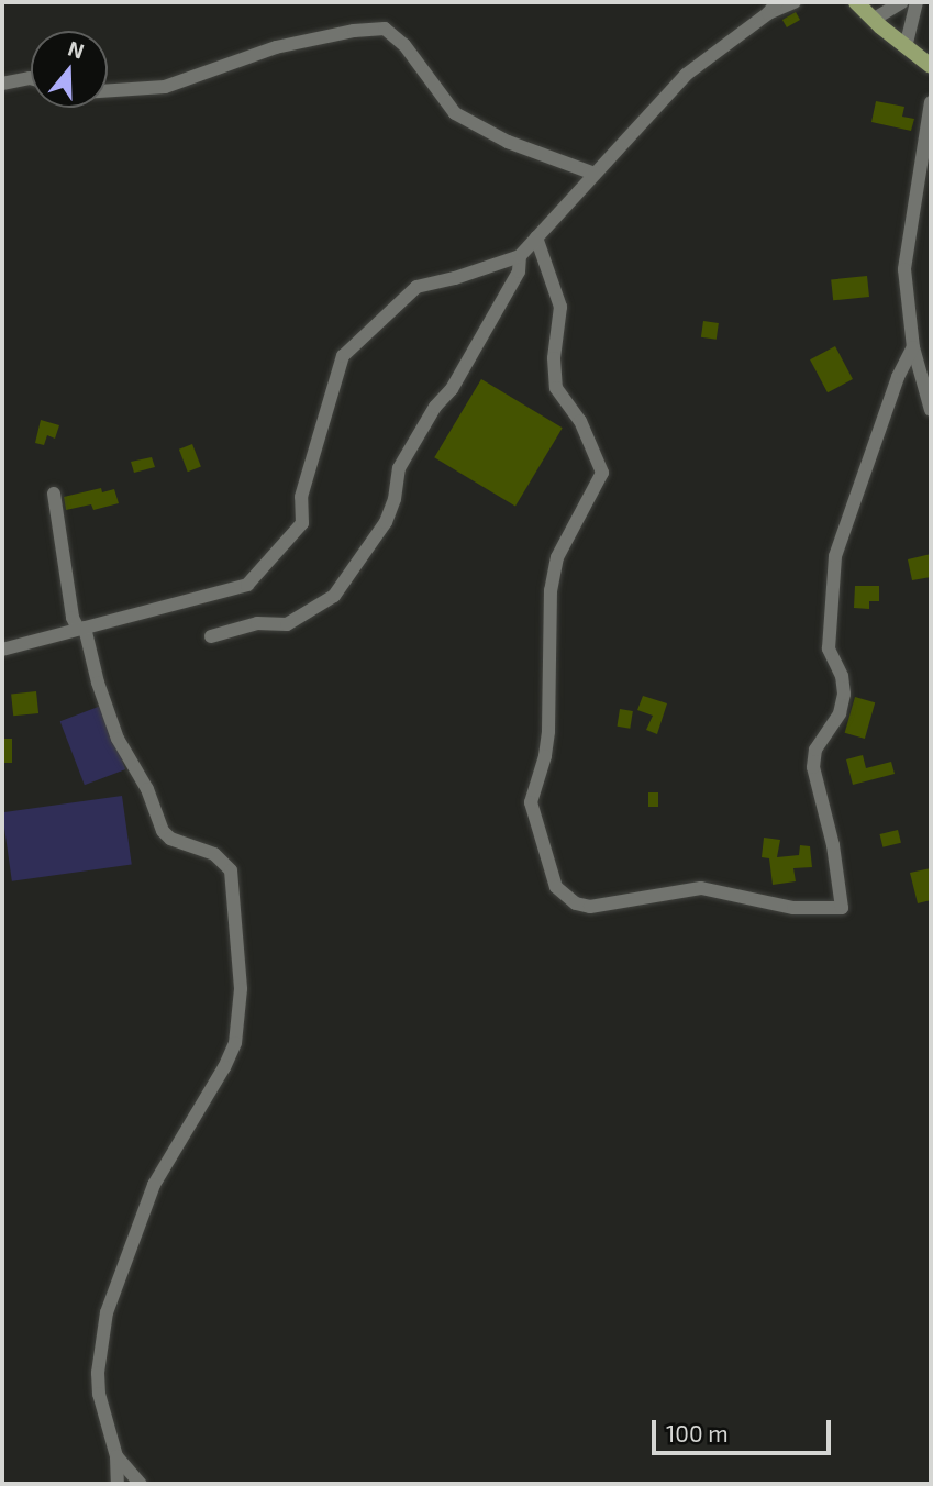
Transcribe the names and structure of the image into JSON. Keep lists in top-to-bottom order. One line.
{"scale_bar":"100 m","north":"top"}
